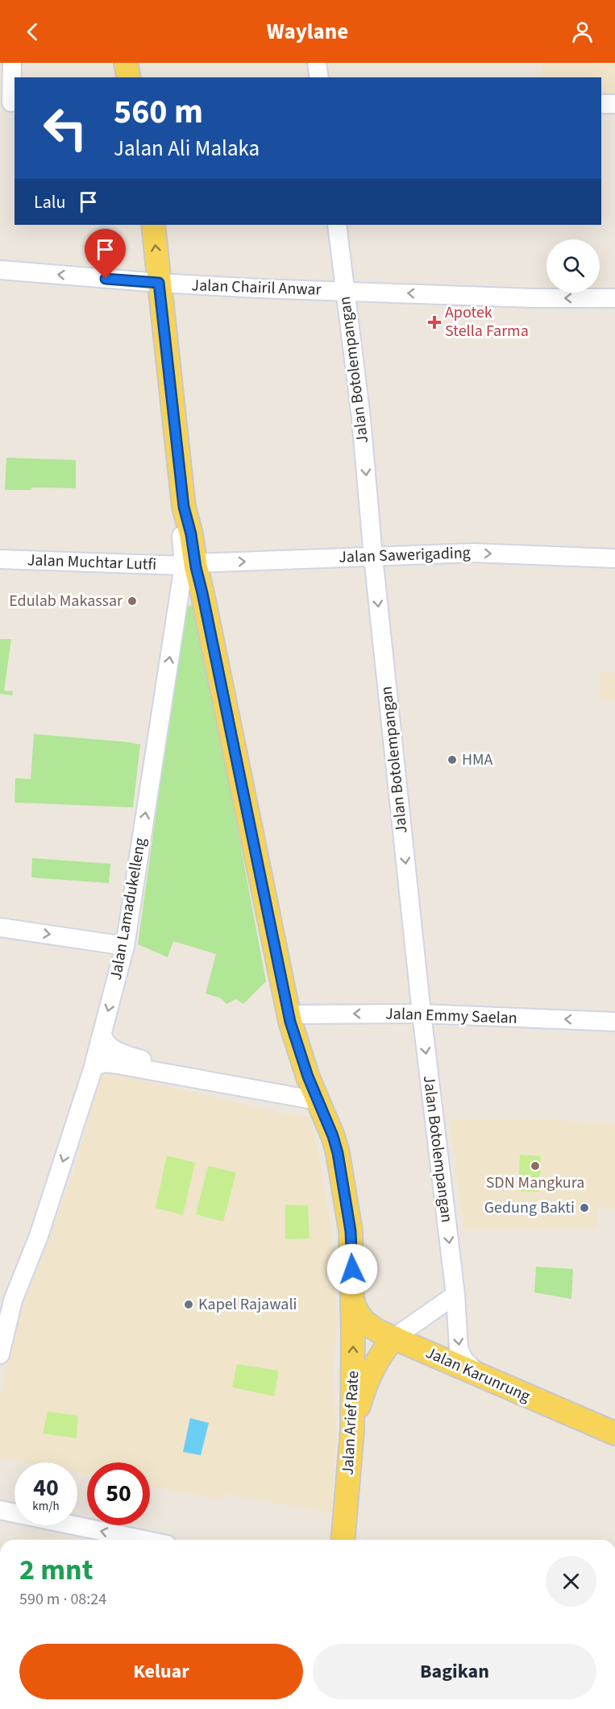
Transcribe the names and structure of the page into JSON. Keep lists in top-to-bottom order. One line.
{"streets":{"main road":["Jalan Karunrung","Jalan Arief Rate"],"street":["Jalan Chairil Anwar","Jalan Botolempangan","Jalan Sawerigading","Jalan Muchtar Lutfi","Jalan Lamadukelleng","Jalan Emmy Saelan"]},"crossings":[["Jalan Chairil Anwar","Jalan Botolempangan"],["Jalan Chairil Anwar","Jalan Arief Rate"],["Jalan Botolempangan","Jalan Sawerigading"],["Jalan Botolempangan","Jalan Emmy Saelan"],["Jalan Botolempangan","Jalan Karunrung"],["Jalan Sawerigading","Jalan Muchtar Lutfi"],["Jalan Sawerigading","Jalan Lamadukelleng"],["Jalan Sawerigading","Jalan Arief Rate"],["Jalan Muchtar Lutfi","Jalan Lamadukelleng"],["Jalan Muchtar Lutfi","Jalan Arief Rate"],["Jalan Lamadukelleng","Jalan Arief Rate"],["Jalan Emmy Saelan","Jalan Arief Rate"],["Jalan Karunrung","Jalan Arief Rate"]],"one_way":["Jalan Chairil Anwar","Jalan Botolempangan","Jalan Sawerigading","Jalan Emmy Saelan"],"places":{"health":["Apotek Stella Farma"],"other":["Edulab Makassar","HMA","SDN Mangkura","Gedung Bakti","Kapel Rajawali"]},"page":{"header":"Waylane","turn":["560 m","Jalan Ali Malaka"],"then":"Lalu","speed":"40 km/h","limit":"50","heading":["2 mnt","590 m · 08:24"],"buttons":["Keluar","Bagikan"]}}
